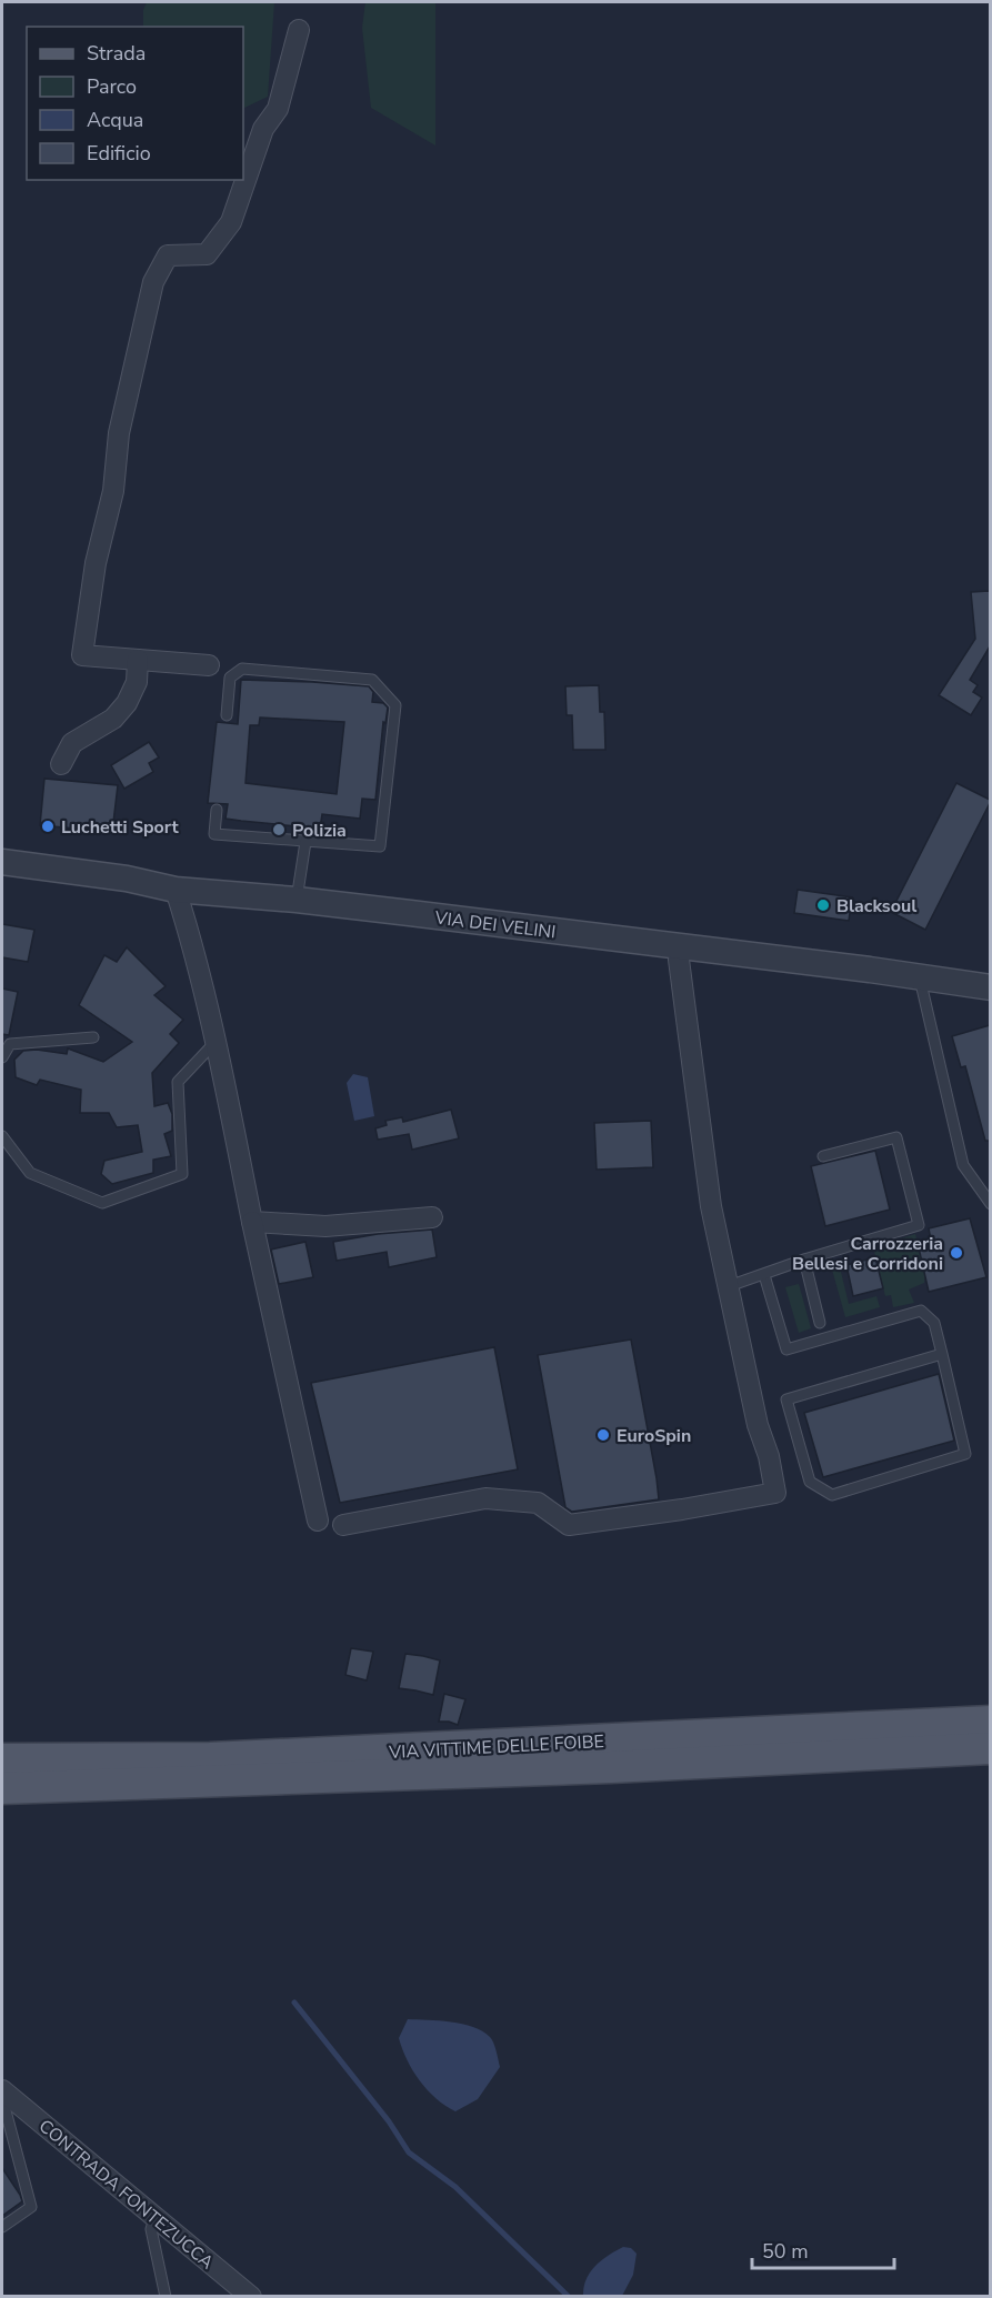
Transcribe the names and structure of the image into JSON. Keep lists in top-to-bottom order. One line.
{"streets":{"main road":["VIA VITTIME DELLE FOIBE"],"street":["VIA DEI VELINI","CONTRADA FONTEZUCCA"]},"places":["Luchetti Sport","Polizia","Blacksoul","Carrozzeria Bellesi e Corridoni","EuroSpin"],"legend":["Strada","Parco","Acqua","Edificio"],"scale_bar":"50 m"}
